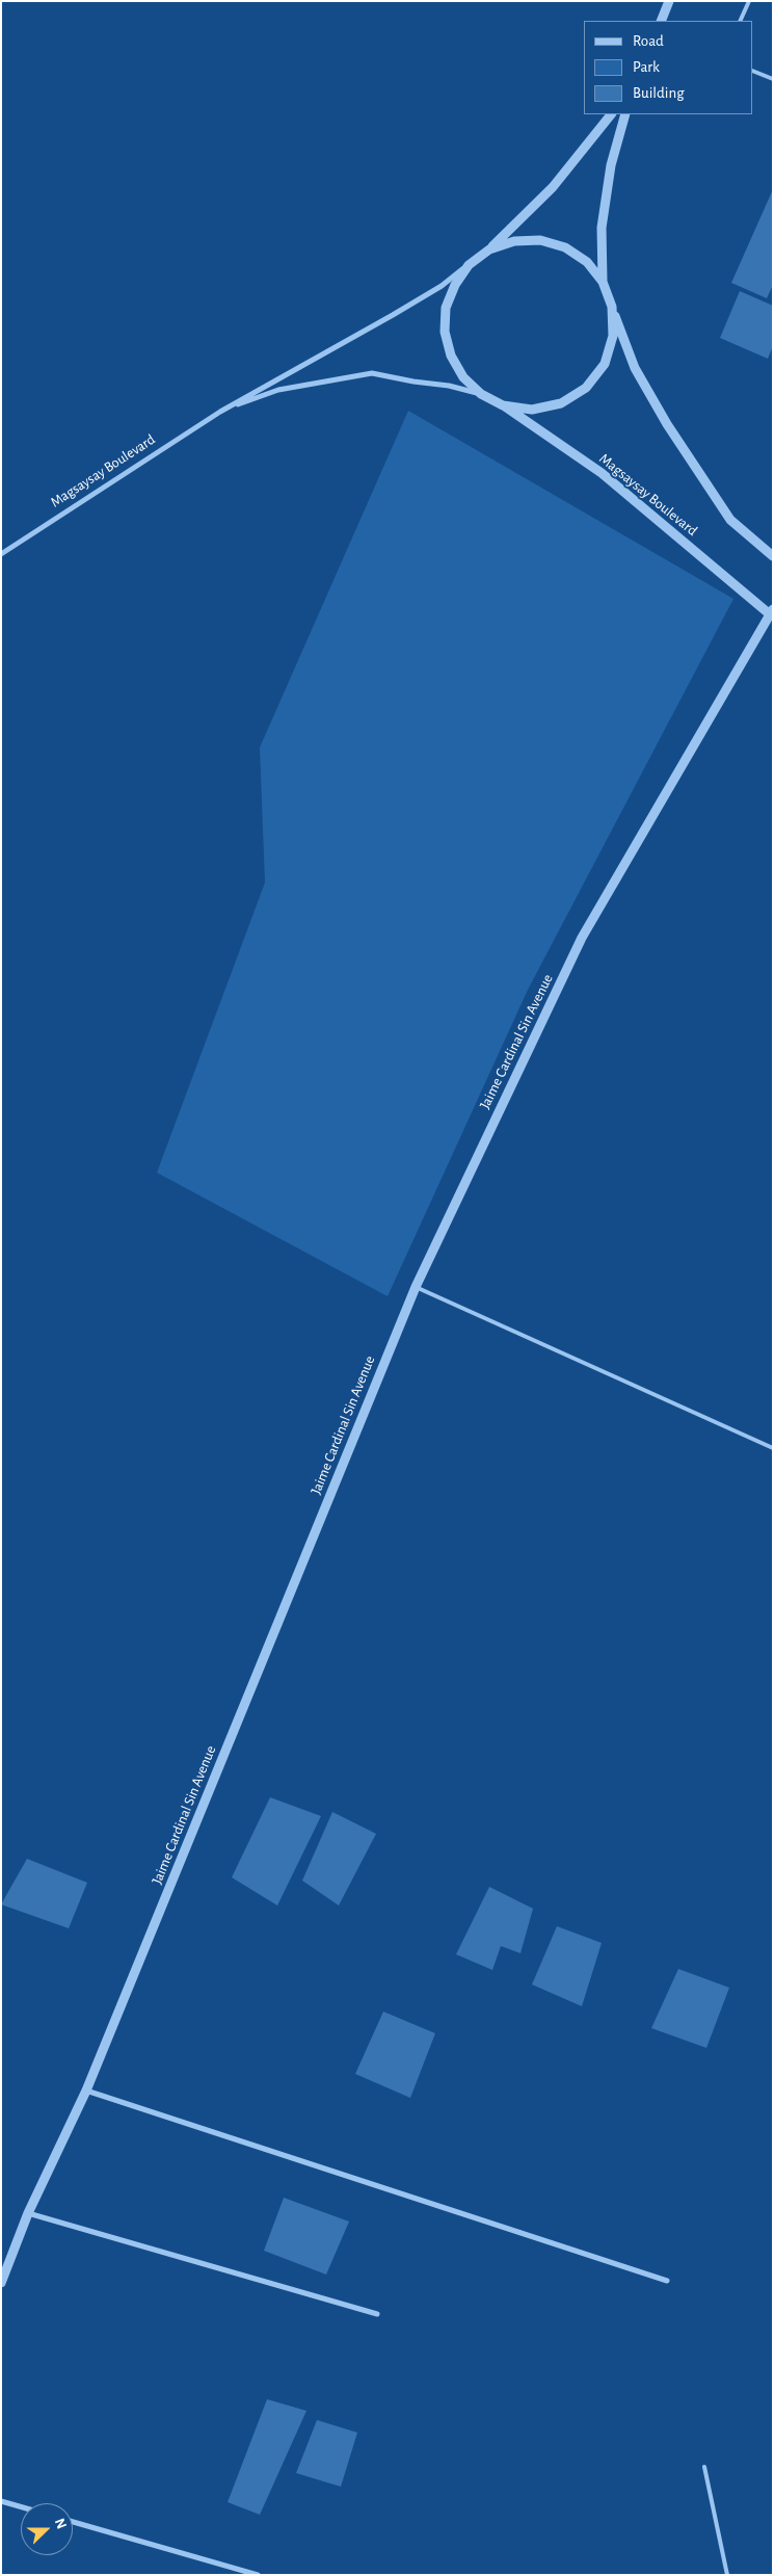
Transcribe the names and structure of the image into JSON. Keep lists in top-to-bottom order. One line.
{"streets":{"street":["Magsaysay Boulevard","Jaime Cardinal Sin Avenue"]},"crossings":[["Magsaysay Boulevard","Jaime Cardinal Sin Avenue"]],"legend":["Road","Park","Building"],"north":"right"}
